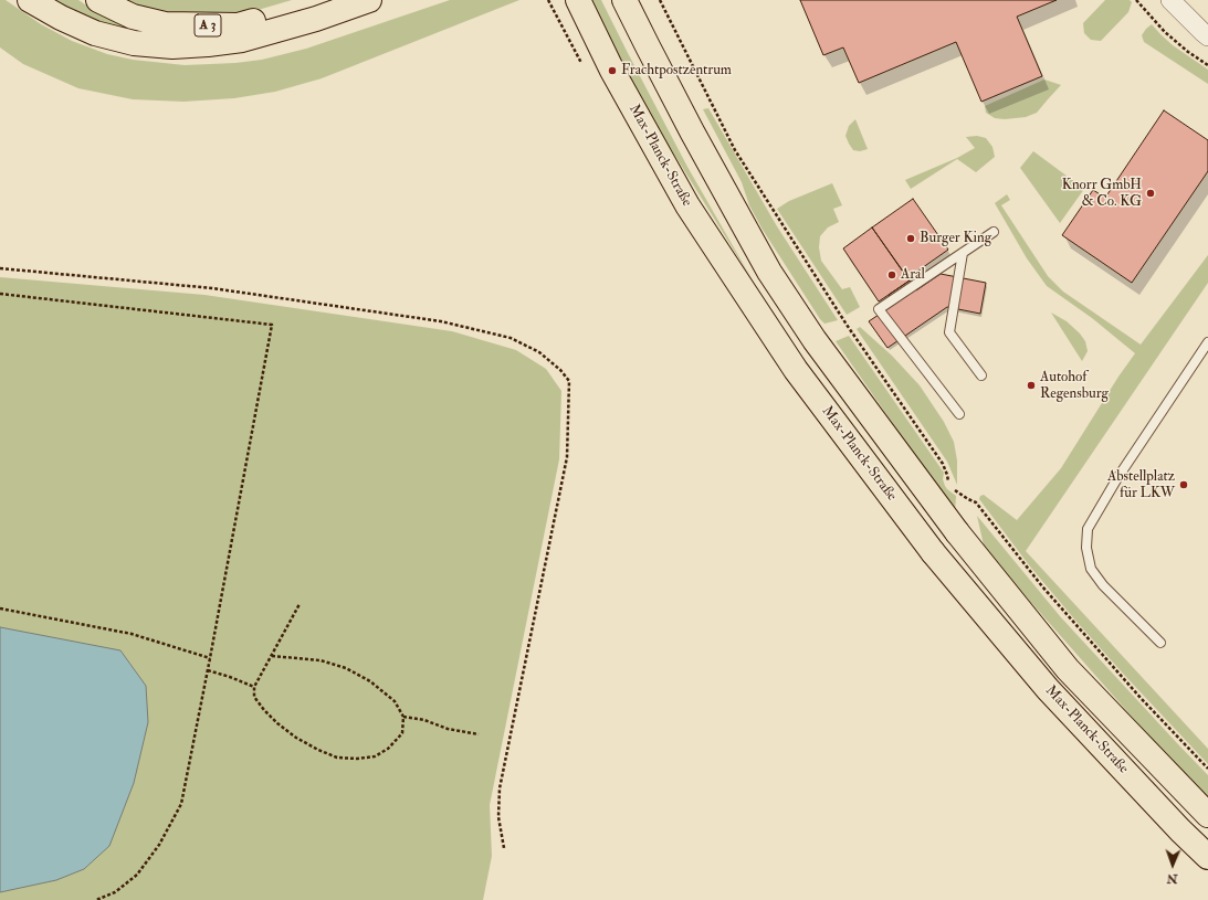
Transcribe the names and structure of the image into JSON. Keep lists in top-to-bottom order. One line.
{"streets":{"main road":["A 3","Max-Planck-Straße"]},"places":["Frachtpostzentrum","Knorr GmbH & Co. KG","Burger King","Aral","Autohof Regensburg","Abstellplatz für LKW"],"north":"bottom"}
